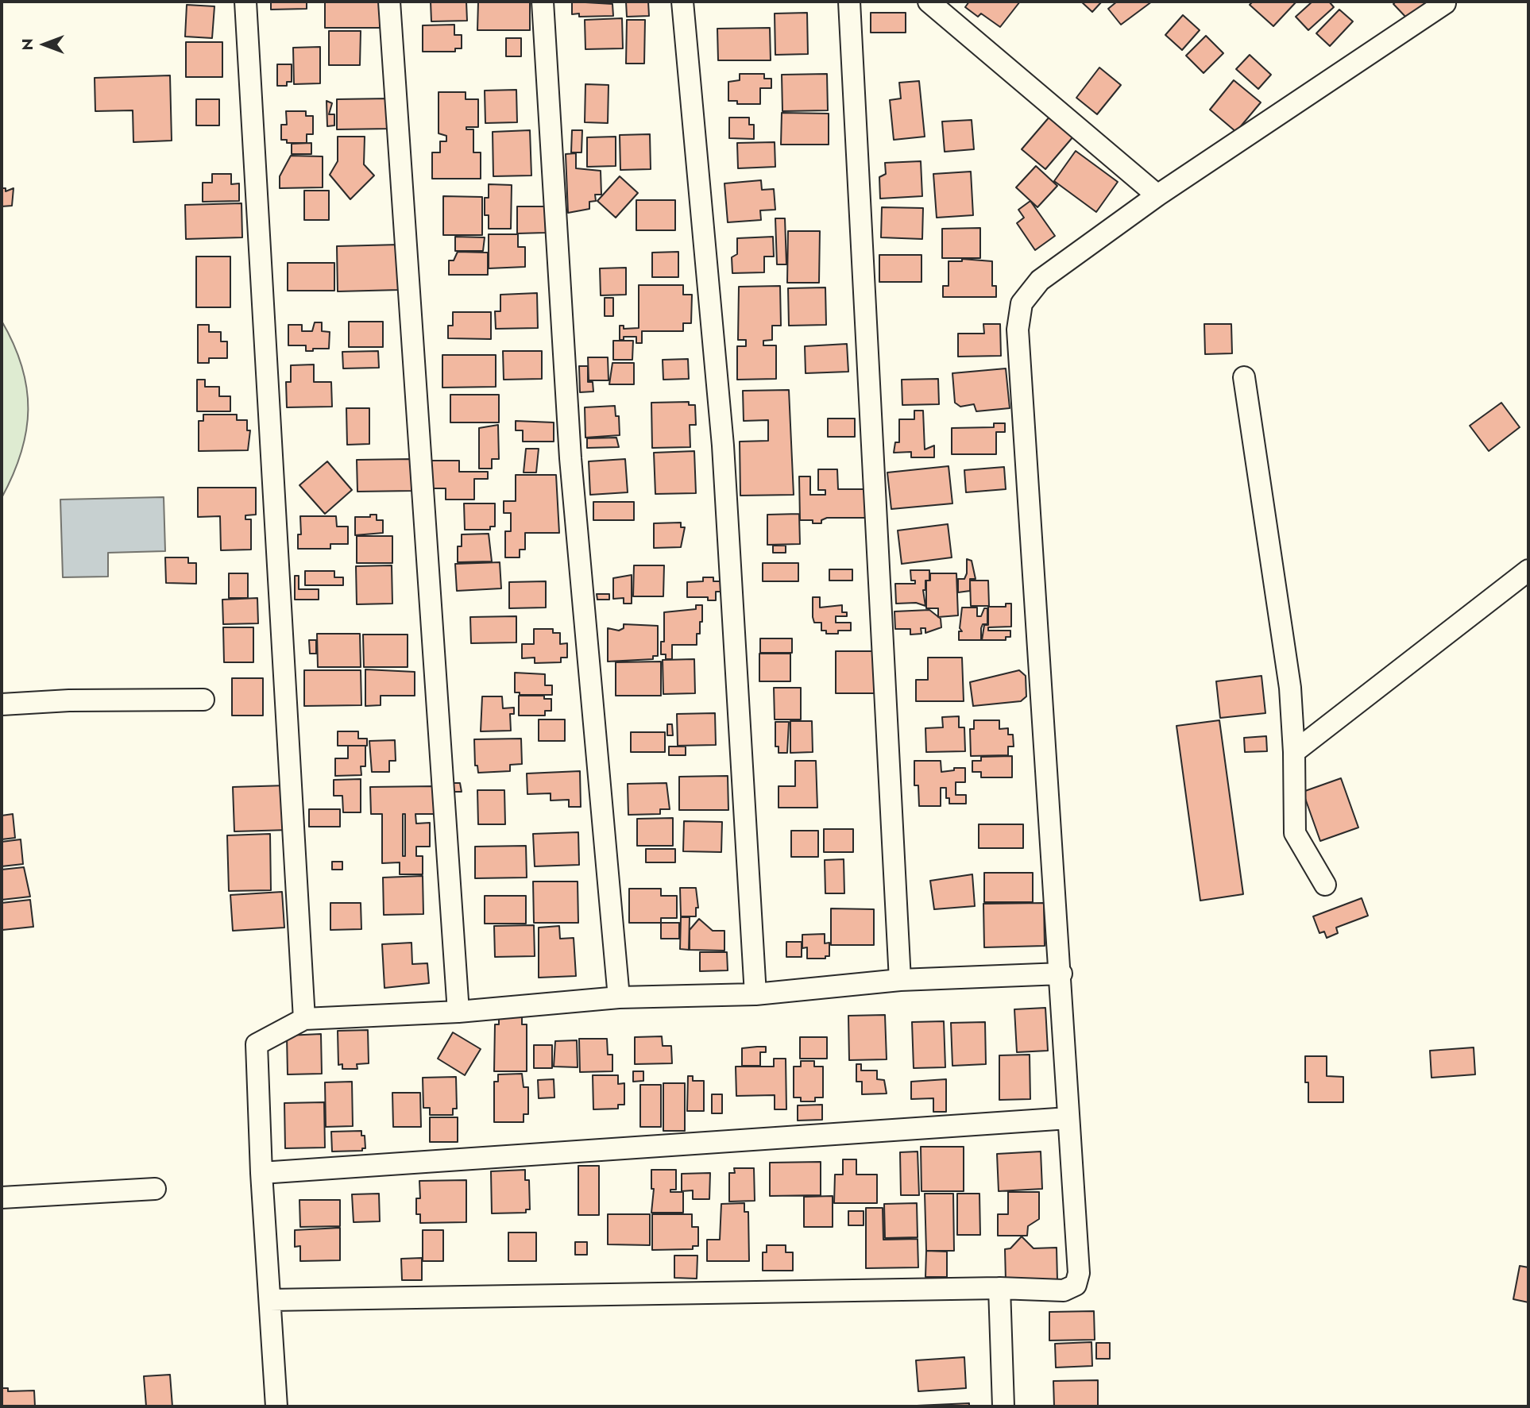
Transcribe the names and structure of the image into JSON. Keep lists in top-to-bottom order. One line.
{"north":"left"}
